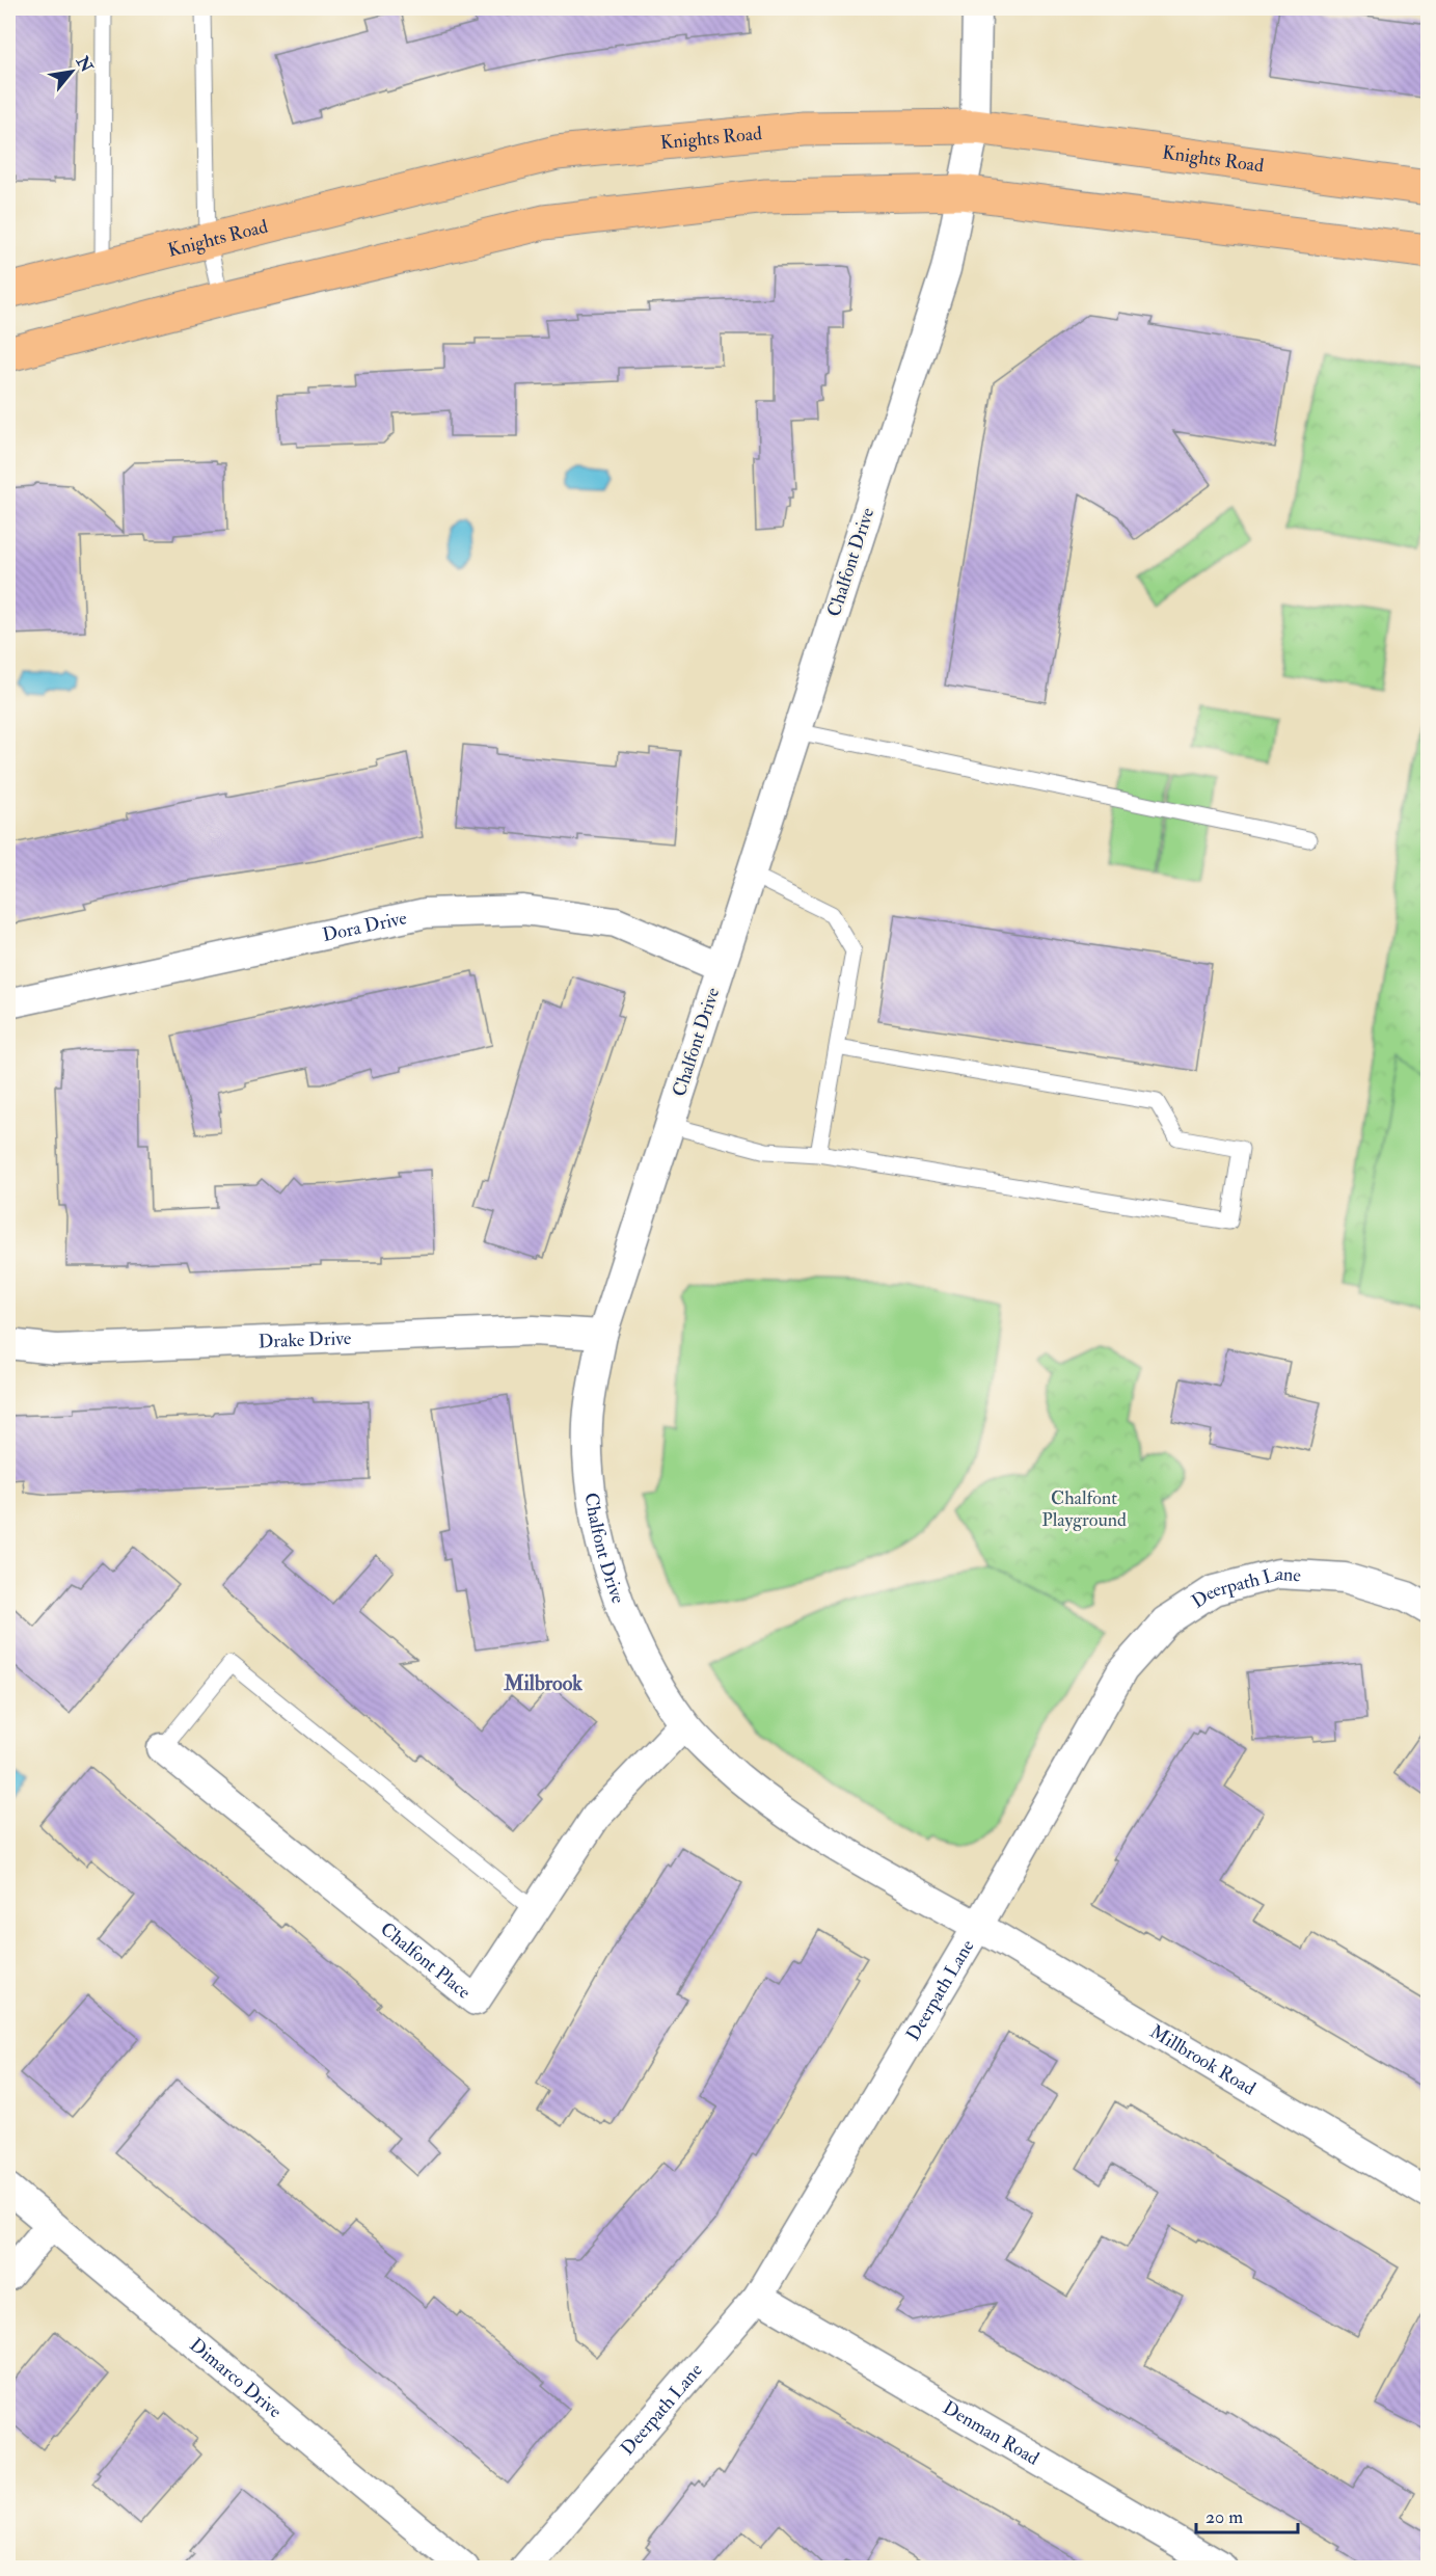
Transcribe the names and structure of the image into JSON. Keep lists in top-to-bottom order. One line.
{"streets":{"main road":["Knights Road"],"street":["Chalfont Drive","Dora Drive","Drake Drive","Deerpath Lane","Chalfont Place","Millbrook Road","Dimarco Drive","Denman Road"]},"crossings":[["Knights Road","Chalfont Drive"],["Chalfont Drive","Dora Drive"],["Chalfont Drive","Drake Drive"],["Chalfont Drive","Deerpath Lane"],["Chalfont Drive","Chalfont Place"],["Chalfont Drive","Millbrook Road"],["Deerpath Lane","Millbrook Road"],["Deerpath Lane","Denman Road"]],"districts":["Milbrook"],"parks":["Chalfont Playground"],"scale_bar":"20 m","north":"top right"}
